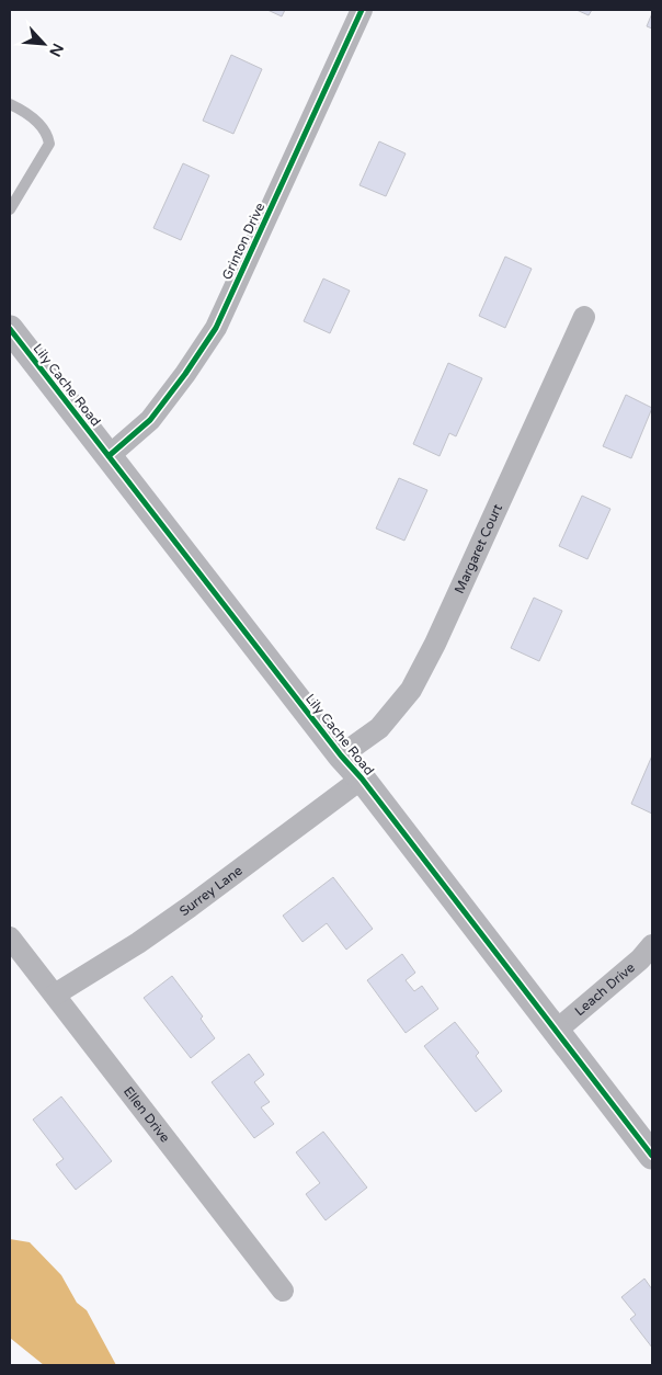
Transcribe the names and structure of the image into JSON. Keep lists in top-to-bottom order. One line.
{"streets":{"street":["Grinton Drive","Lily Cache Road","Margaret Court","Surrey Lane","Leach Drive","Ellen Drive"]},"crossings":[["Grinton Drive","Lily Cache Road"],["Lily Cache Road","Margaret Court"],["Lily Cache Road","Surrey Lane"],["Lily Cache Road","Leach Drive"],["Surrey Lane","Ellen Drive"]],"north":"bottom right"}
